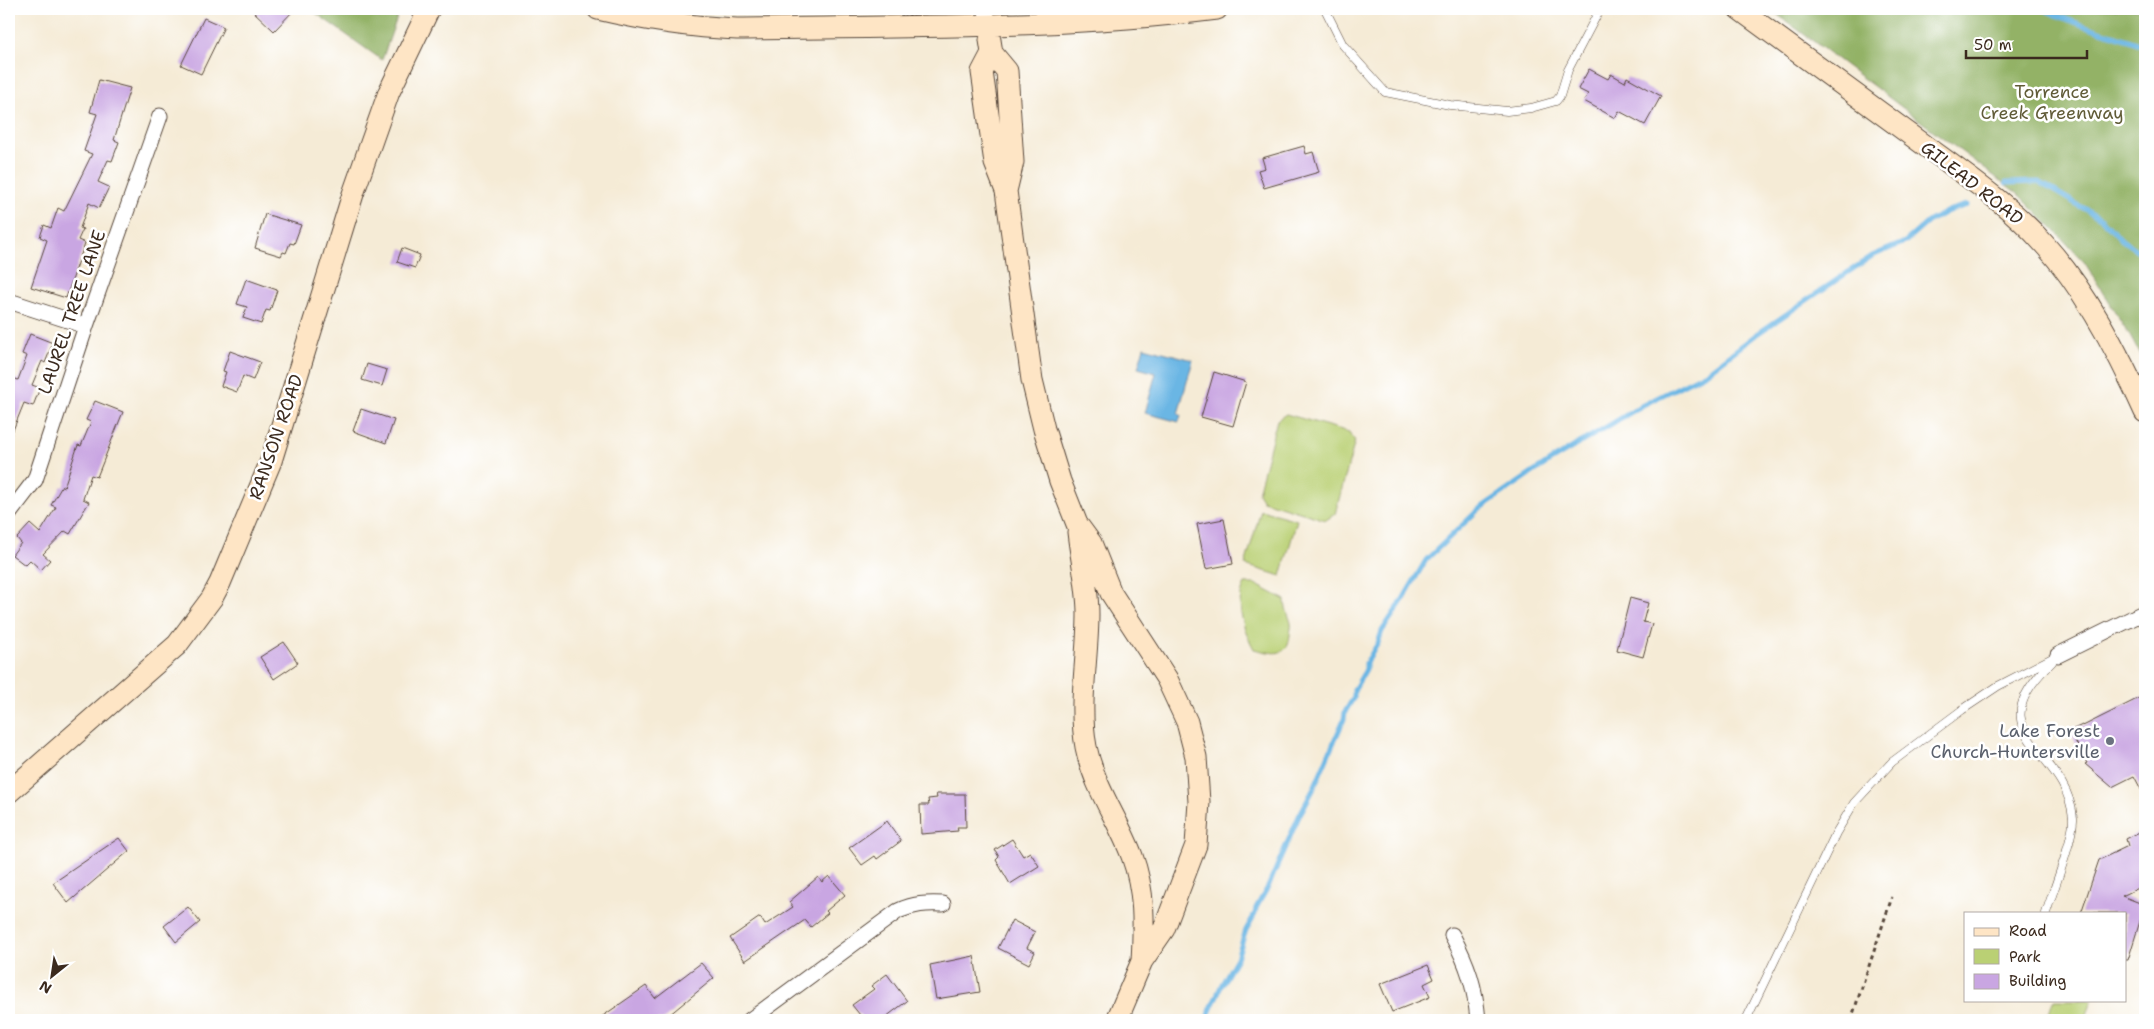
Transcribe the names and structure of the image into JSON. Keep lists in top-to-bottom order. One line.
{"streets":{"street":["GILEAD ROAD","LAUREL TREE LANE","RANSON ROAD"]},"parks":["Torrence Creek Greenway"],"places":["Lake Forest Church-Huntersville"],"legend":["Road","Park","Building"],"scale_bar":"50 m","north":"bottom left"}
